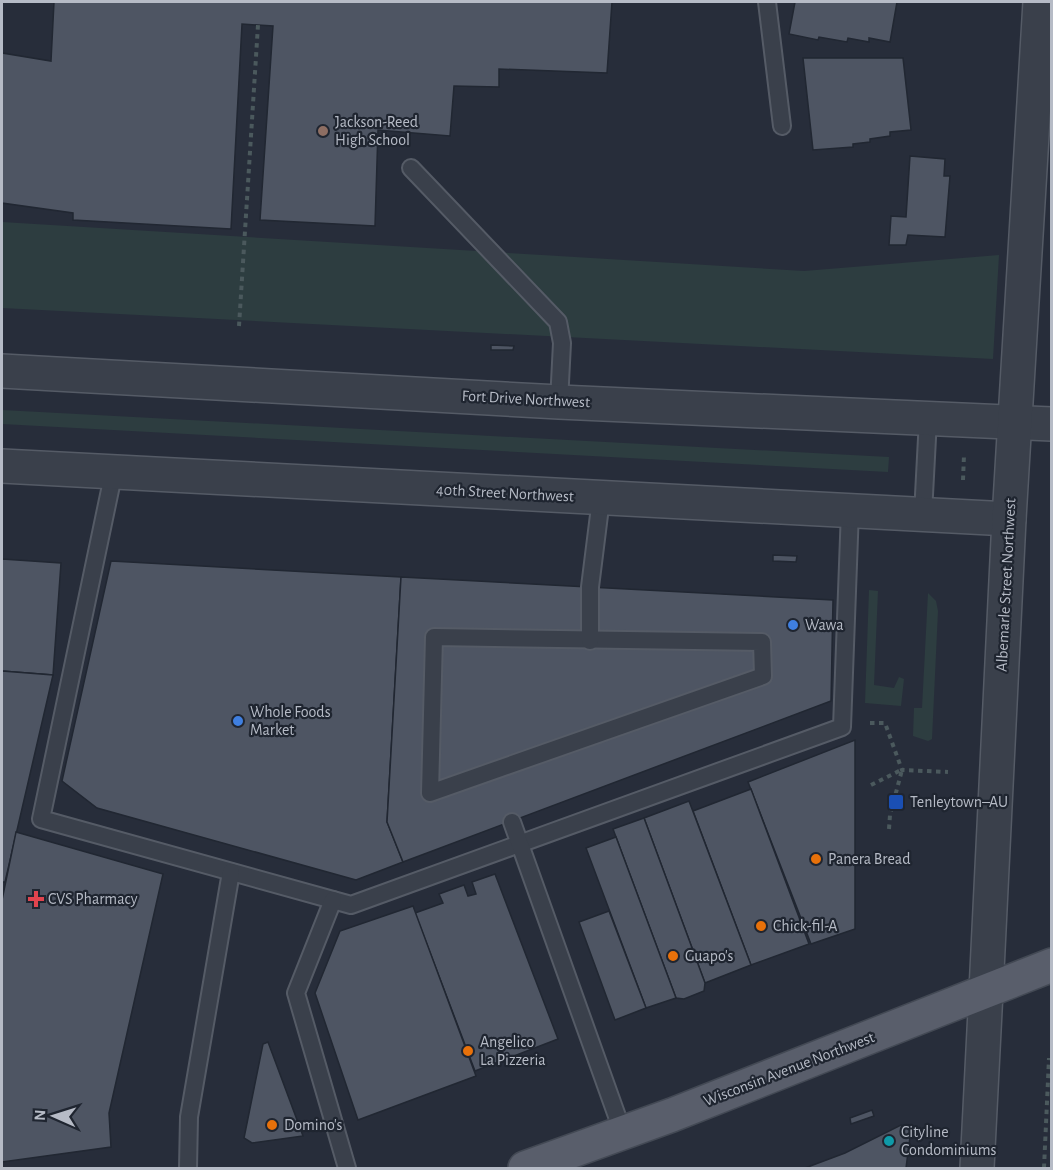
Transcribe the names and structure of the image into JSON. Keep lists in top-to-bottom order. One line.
{"streets":{"main road":["Wisconsin Avenue Northwest"],"street":["Fort Drive Northwest","40th Street Northwest","Albemarle Street Northwest"]},"crossings":[["Fort Drive Northwest","Albemarle Street Northwest"],["40th Street Northwest","Albemarle Street Northwest"],["Albemarle Street Northwest","Wisconsin Avenue Northwest"]],"places":{"other":["Jackson-Reed High School","Wawa","Whole Foods Market","Panera Bread","Chick-fil-A","Guapo's","Angelico La Pizzeria","Domino's","Cityline Condominiums"],"transit":["Tenleytown–AU"],"health":["CVS Pharmacy"]},"north":"left"}
